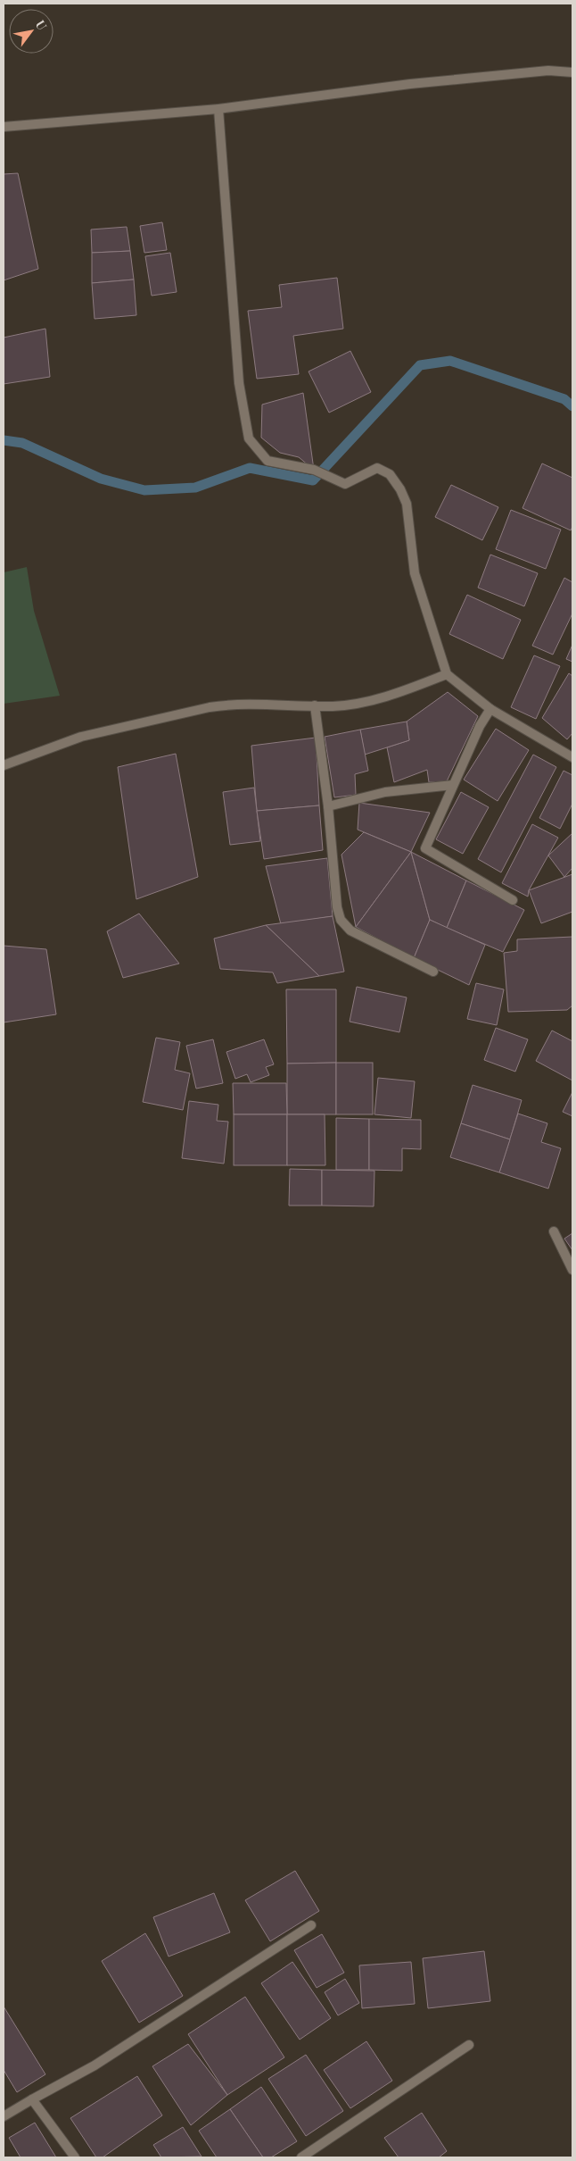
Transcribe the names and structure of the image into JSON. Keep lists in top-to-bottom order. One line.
{"north":"top right"}
